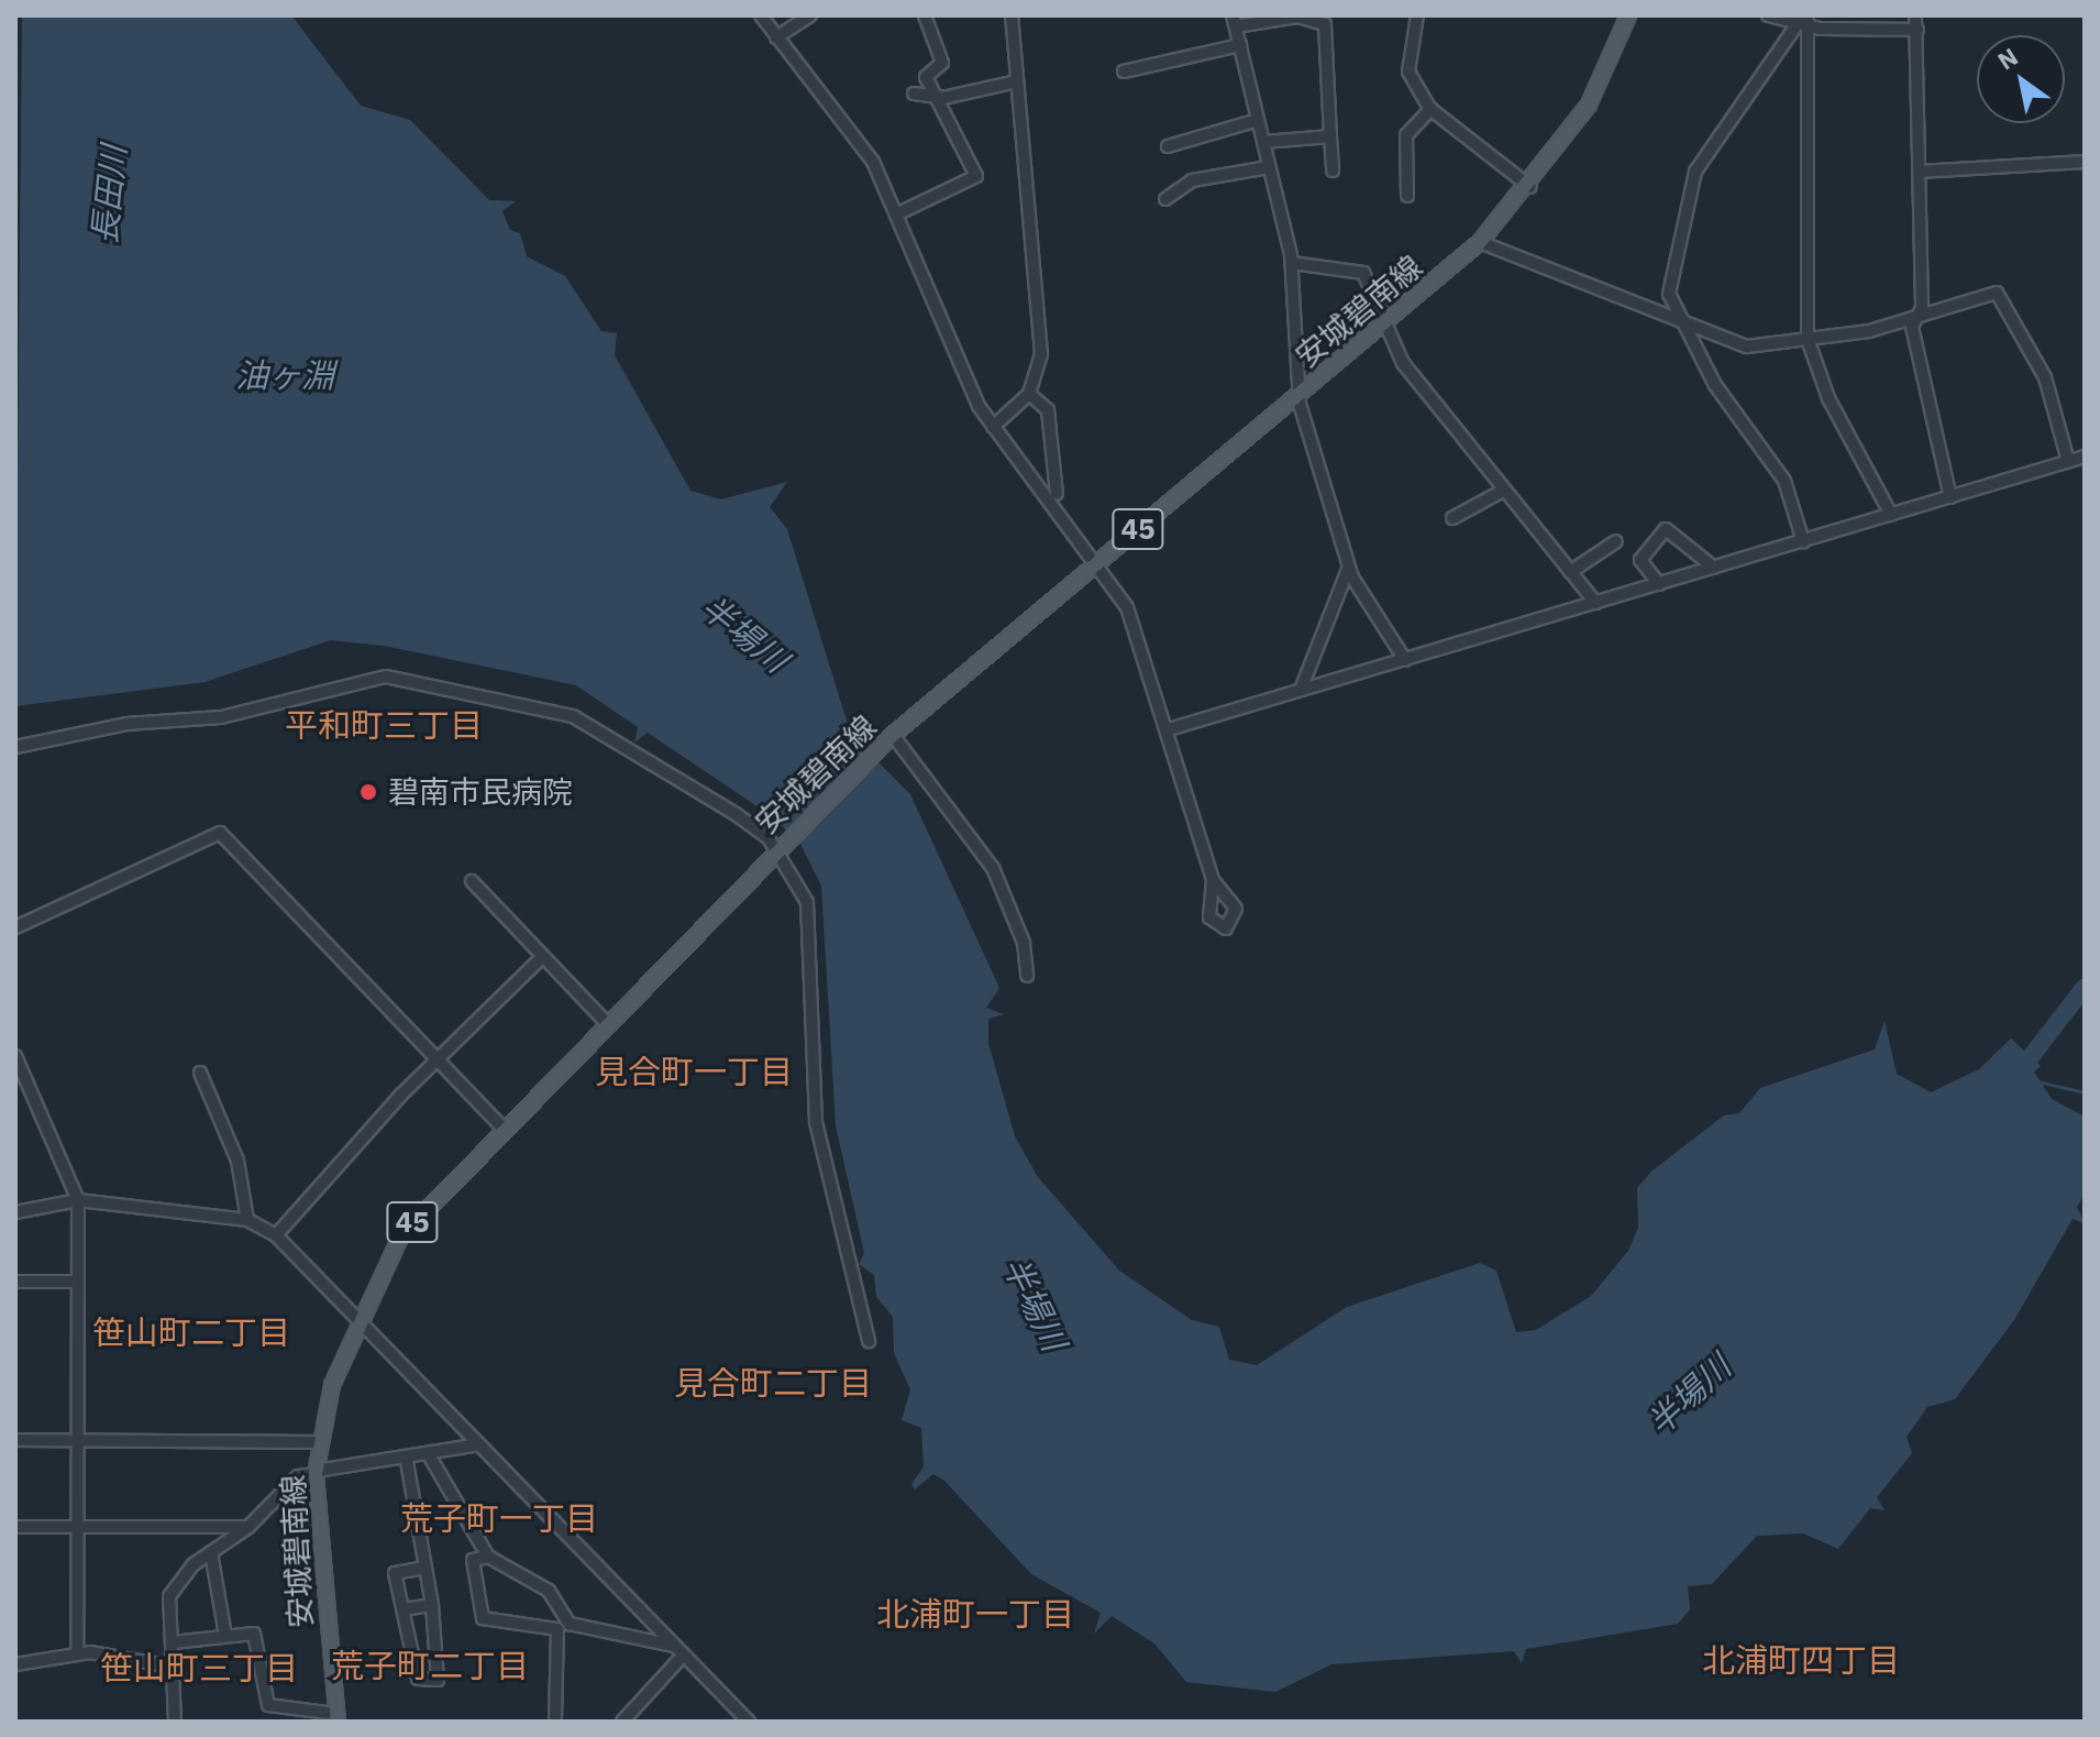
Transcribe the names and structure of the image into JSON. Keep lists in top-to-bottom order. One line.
{"streets":{"main road":["安城碧南線","45"]},"districts":["平和町三丁目","見合町一丁目","笹山町二丁目","見合町二丁目","荒子町一丁目","北浦町一丁目","北浦町四丁目","荒子町二丁目","笹山町三丁目"],"water":["長田川","油ヶ淵","半場川"],"places":["碧南市民病院"],"north":"top left"}
